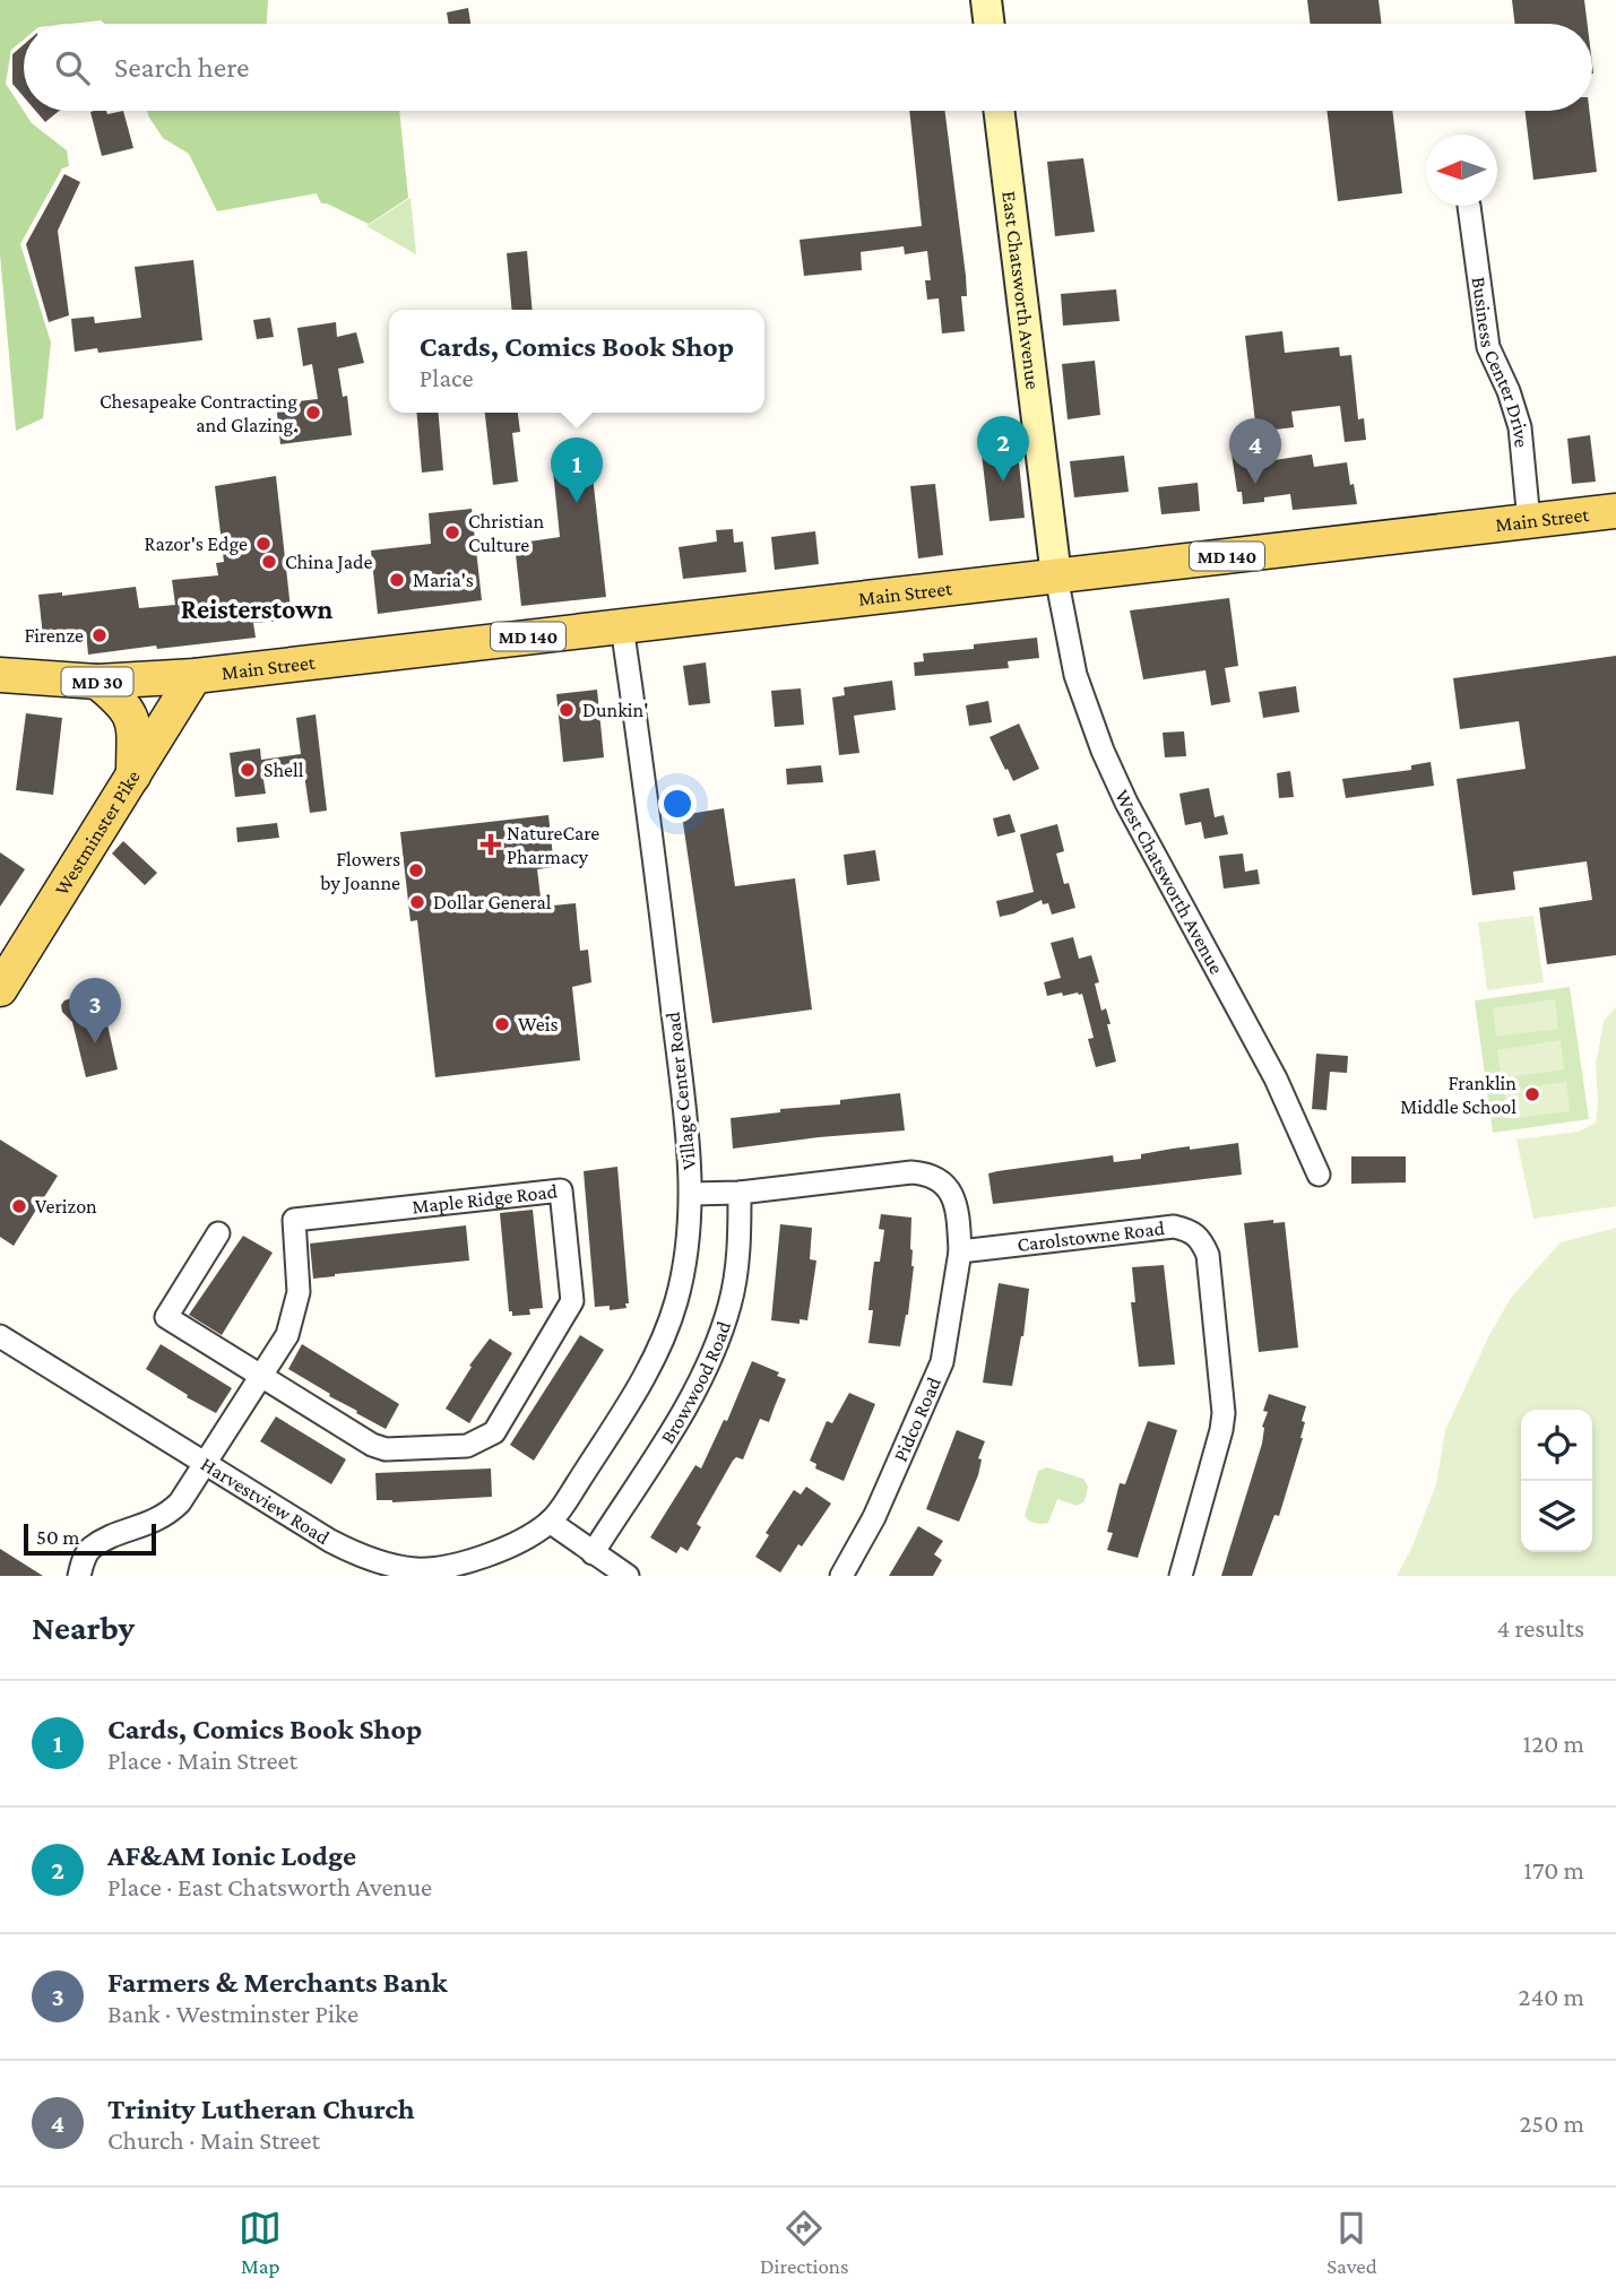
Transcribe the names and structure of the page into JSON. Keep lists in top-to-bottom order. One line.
{"streets":{"main road":["Main Street","MD 140","MD 30","Westminster Pike"],"street":["East Chatsworth Avenue","Business Center Drive","West Chatsworth Avenue","Village Center Road","Maple Ridge Road","Carolstowne Road","Browwood Road","Pidco Road","Harvestview Road"]},"crossings":[["East Chatsworth Avenue","Main Street"],["East Chatsworth Avenue","West Chatsworth Avenue"],["Business Center Drive","Main Street"],["Main Street","MD 30"],["Main Street","Westminster Pike"],["Main Street","West Chatsworth Avenue"],["Main Street","Village Center Road"],["MD 30","Westminster Pike"],["Village Center Road","Harvestview Road"],["Maple Ridge Road","Harvestview Road"],["Carolstowne Road","Pidco Road"]],"districts":["Reisterstown"],"places":{"other":["Chesapeake Contracting and Glazing.","Christian Culture","Razor's Edge","China Jade","Maria's","Firenze","Dunkin'","Shell","Flowers by Joanne","Dollar General","Weis","Franklin Middle School","Verizon"],"health":["NatureCare Pharmacy"]},"scale_bar":"50 m","north":"left","page":{"search":"Search here","popup":["Cards, Comics Book Shop","Place"],"pins":["2","4","1","3"],"scale":"50 m","heading":["Nearby","4 results"],"list":[{"mark":"1","name":"Cards, Comics Book Shop","note":"Place · Main Street","value":"120 m"},{"mark":"2","name":"AF&AM Ionic Lodge","note":"Place · East Chatsworth Avenue","value":"170 m"},{"mark":"3","name":"Farmers & Merchants Bank","note":"Bank · Westminster Pike","value":"240 m"},{"mark":"4","name":"Trinity Lutheran Church","note":"Church · Main Street","value":"250 m"}],"nav":["Map","Directions","Saved"]}}
